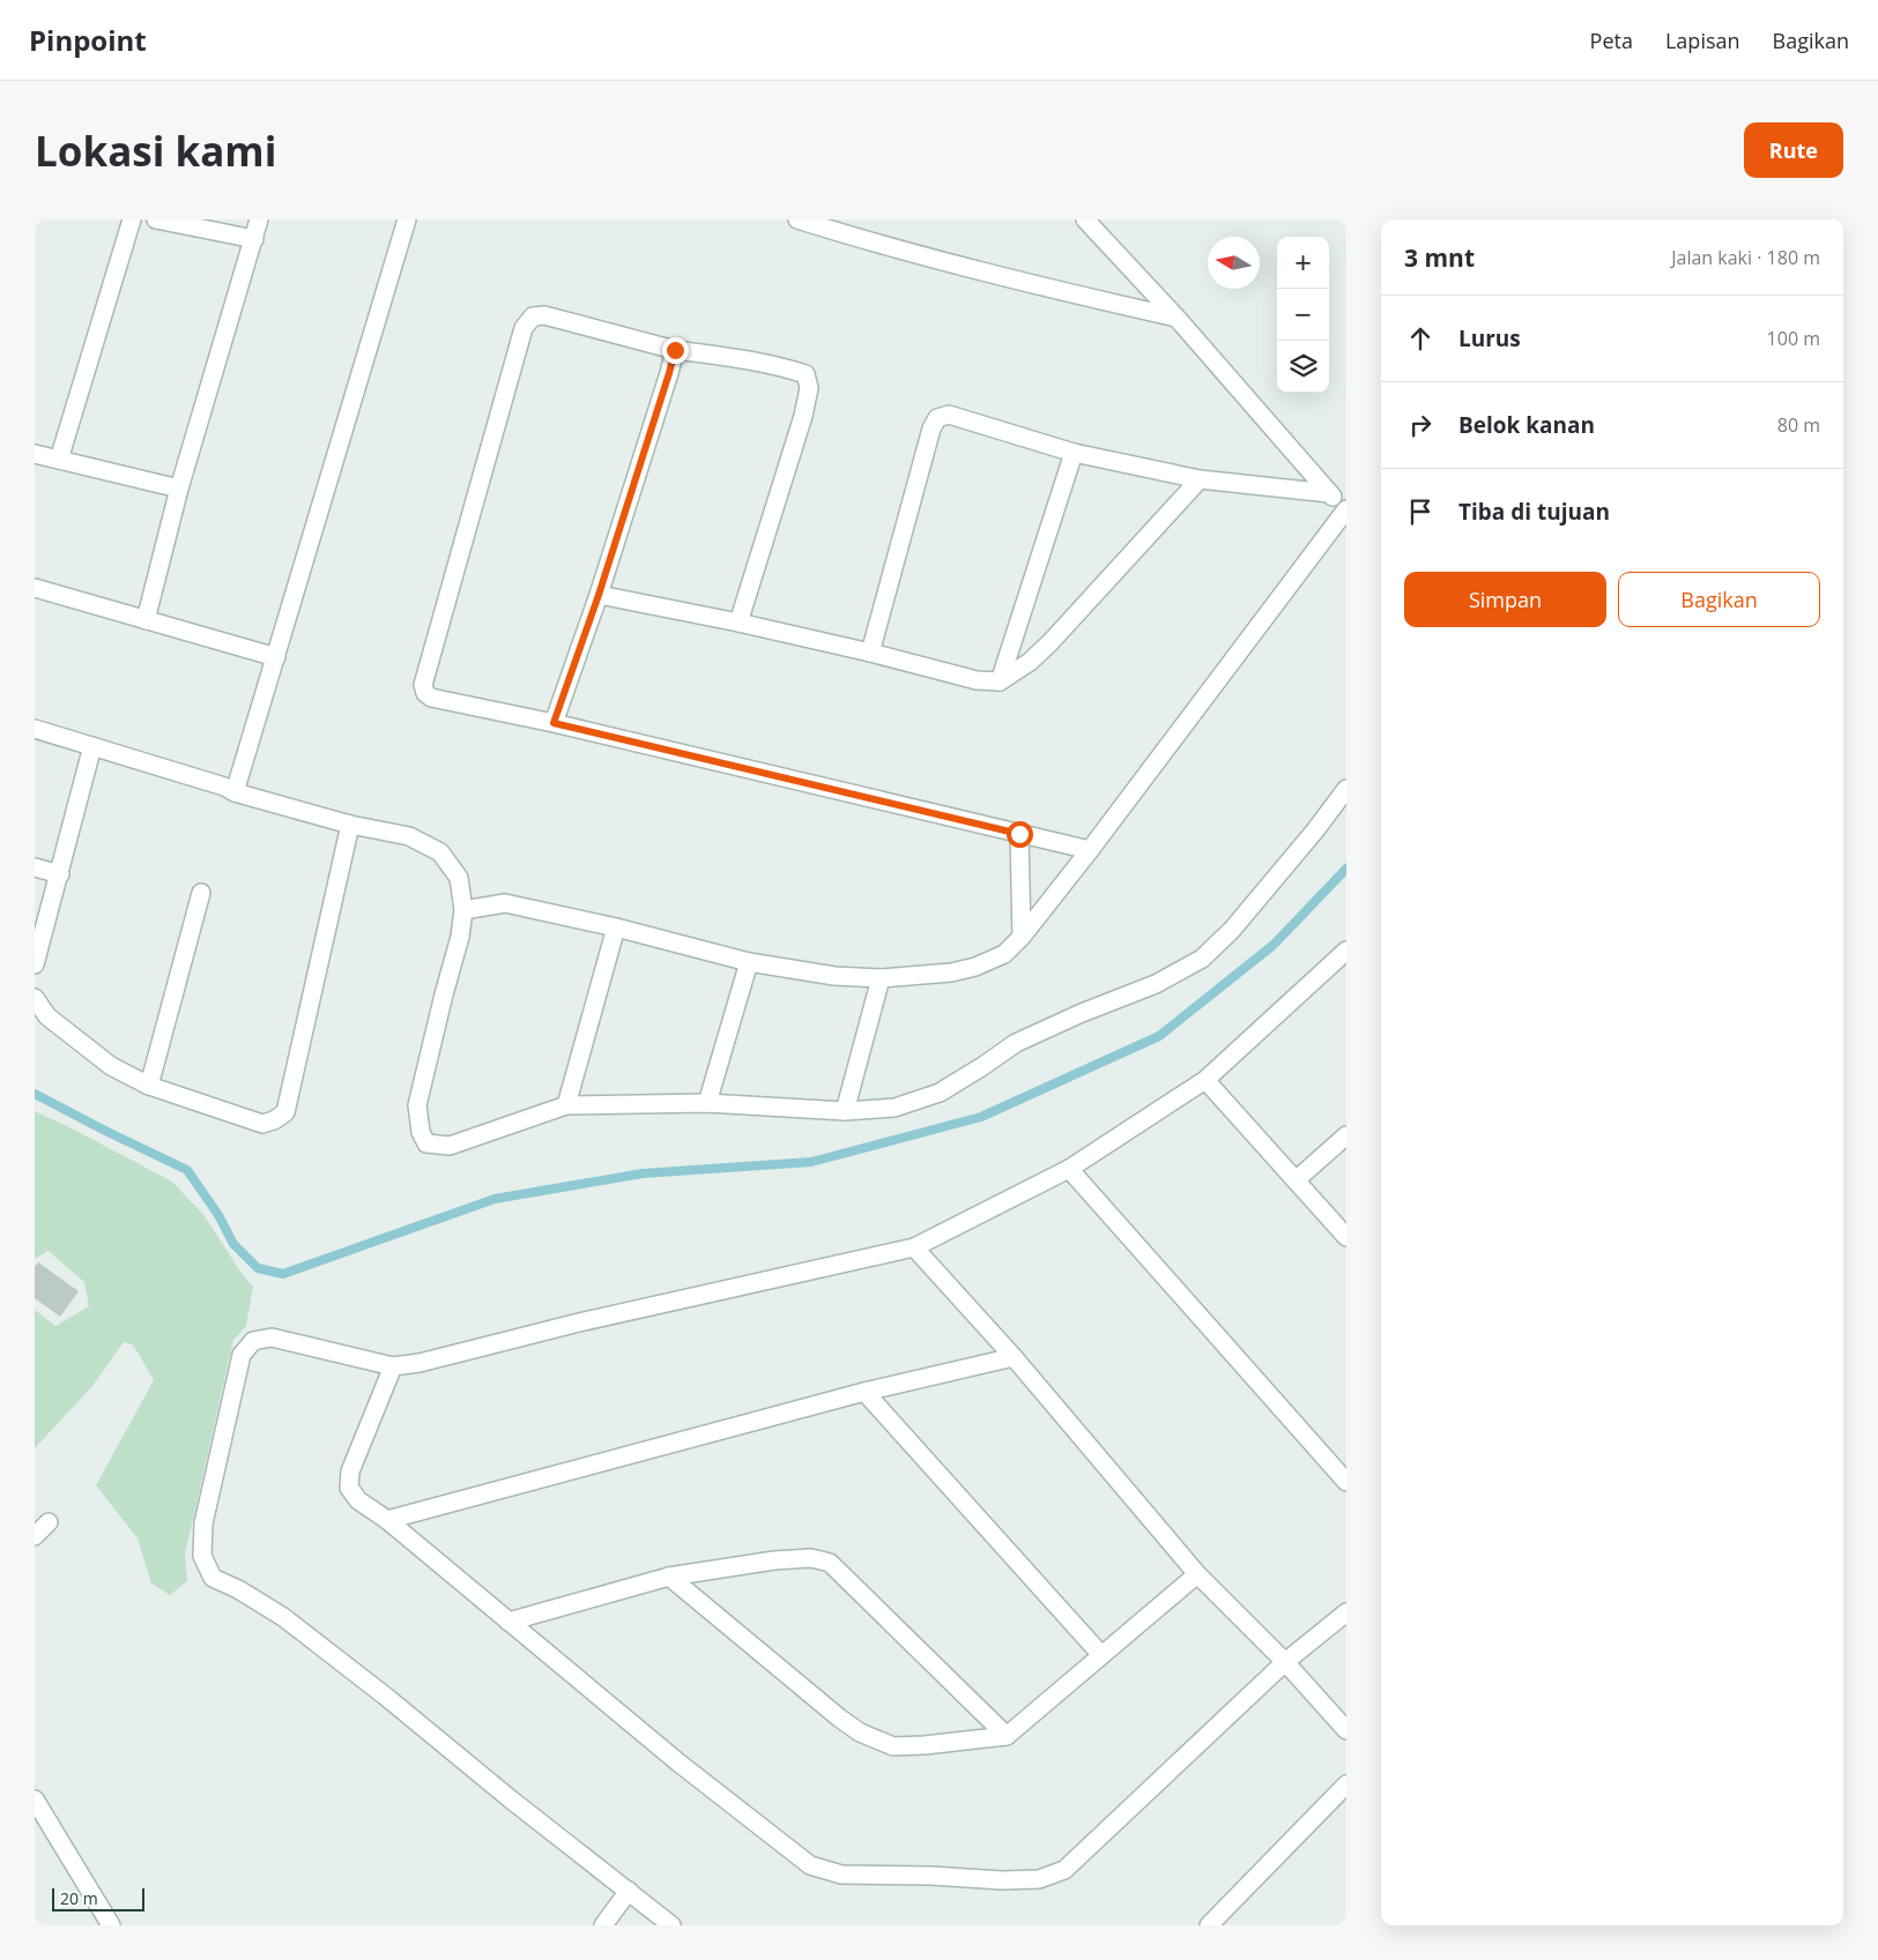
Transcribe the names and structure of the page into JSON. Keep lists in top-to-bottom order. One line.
{"scale_bar":"20 m","north":"left","page":{"header":"Pinpoint","nav":["Peta","Lapisan","Bagikan"],"buttons":["Rute",["Simpan","Bagikan"]],"title":"Lokasi kami","heading":["3 mnt","Jalan kaki · 180 m"],"map_buttons":["+","−"],"list":[["Lurus","100 m"],["Belok kanan","80 m"],"Tiba di tujuan"],"scale":"20 m"}}
